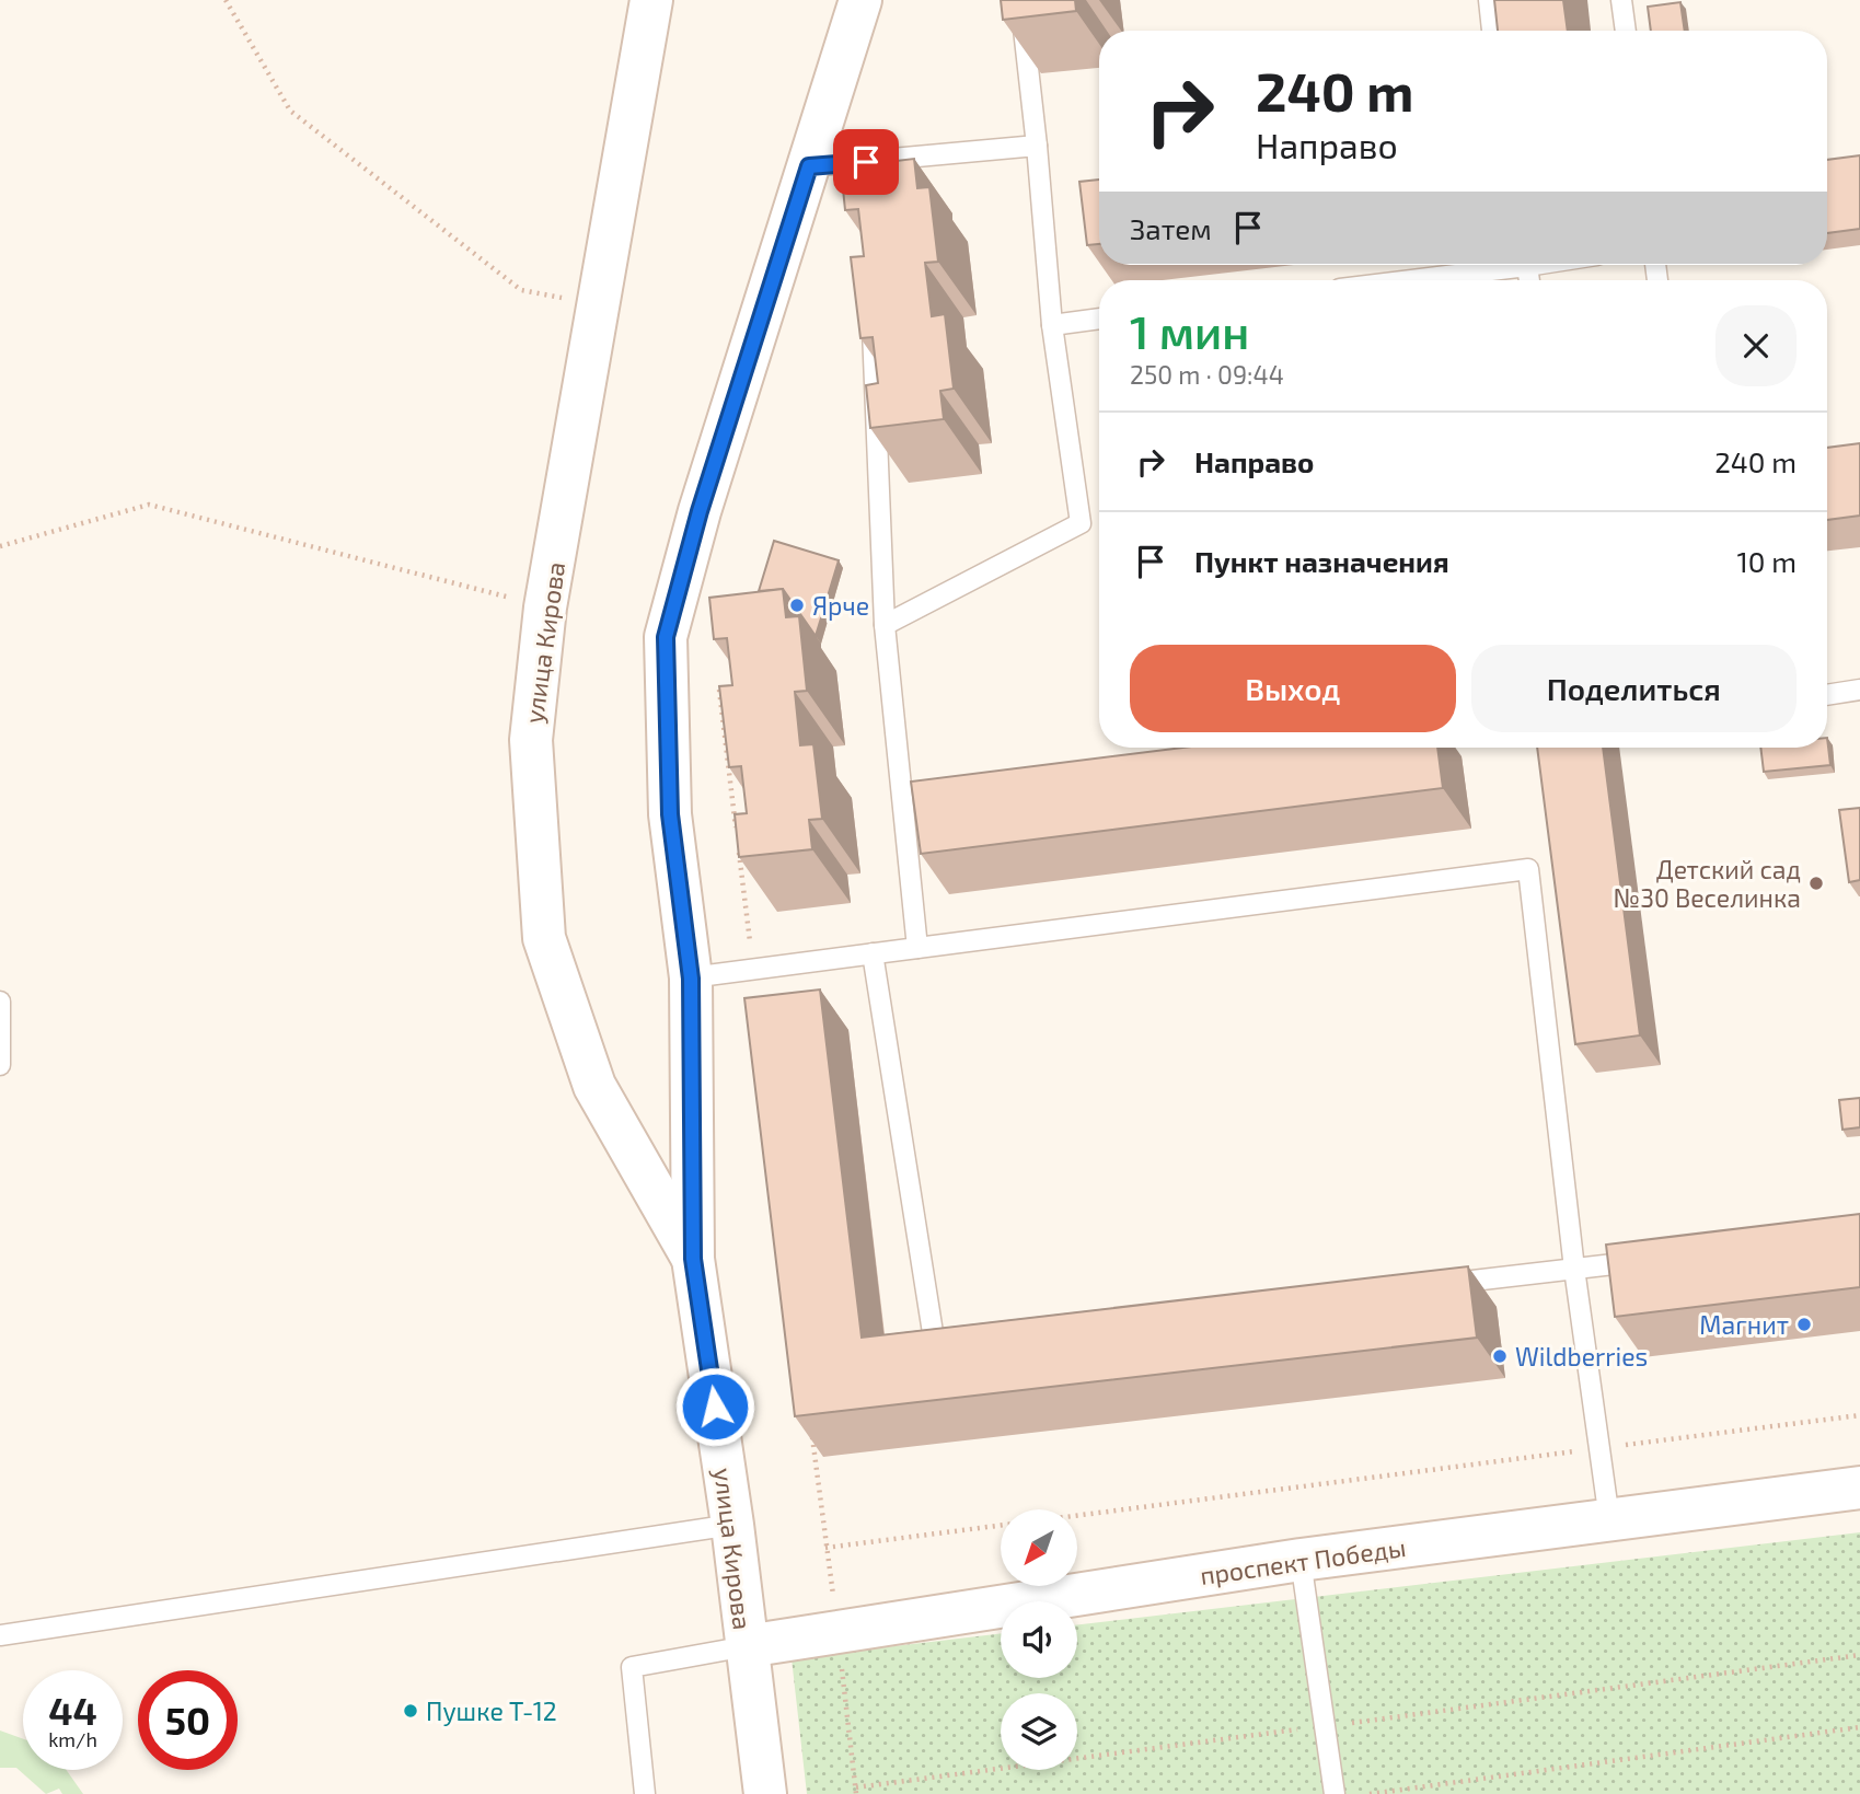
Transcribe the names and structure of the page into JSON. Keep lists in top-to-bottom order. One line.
{"streets":{"main road":["улица Кирова","проспект Победы"]},"crossings":[["улица Кирова","проспект Победы"]],"places":["Ярче","Детский сад №30 Веселинка","Магнит","Wildberries","Пушке Т-12"],"north":"bottom left","page":{"turn":["240 m","Направо"],"then":"Затем","heading":["1 мин","250 m · 09:44"],"list":[{"name":"Направо","value":"240 m"},{"name":"Пункт назначения","value":"10 m"}],"buttons":["Выход","Поделиться"],"speed":"44 km/h","limit":"50"}}
